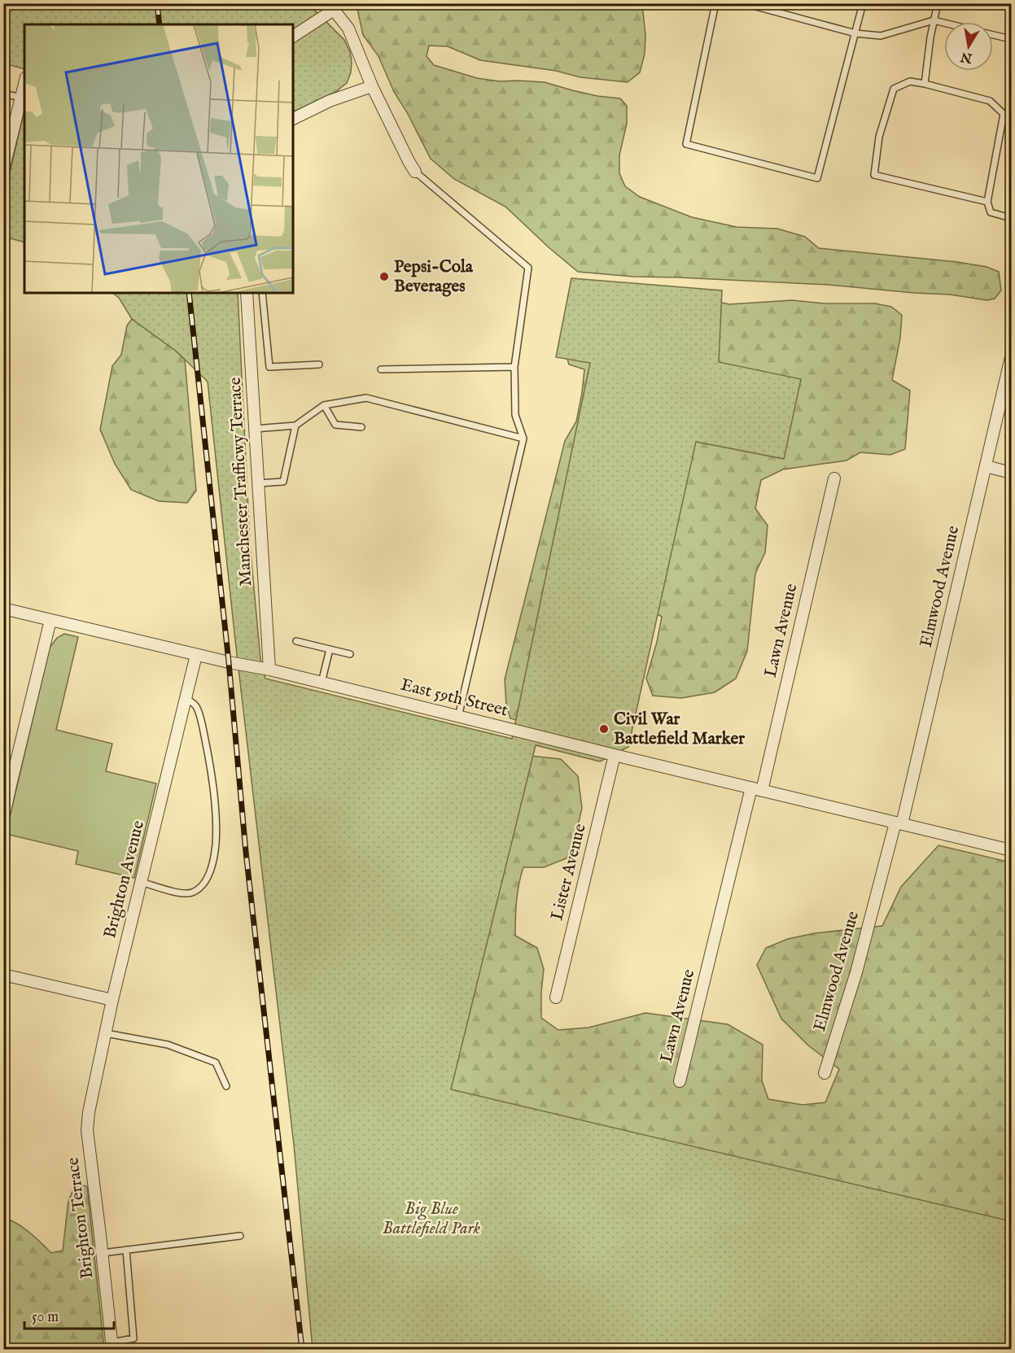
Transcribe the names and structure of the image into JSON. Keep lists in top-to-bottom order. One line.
{"streets":{"street":["Manchester Trafficwy Terrace","Elmwood Avenue","Lawn Avenue","East 59th Street","Lister Avenue","Brighton Avenue","Brighton Terrace"]},"crossings":[["Manchester Trafficwy Terrace","East 59th Street"],["Elmwood Avenue","East 59th Street"],["Lawn Avenue","East 59th Street"],["East 59th Street","Lister Avenue"],["East 59th Street","Brighton Avenue"],["Brighton Avenue","Brighton Terrace"]],"parks":["Big Blue Battlefield Park"],"places":["Pepsi-Cola Beverages","Civil War Battlefield Marker"],"scale_bar":"50 m","north":"bottom"}
